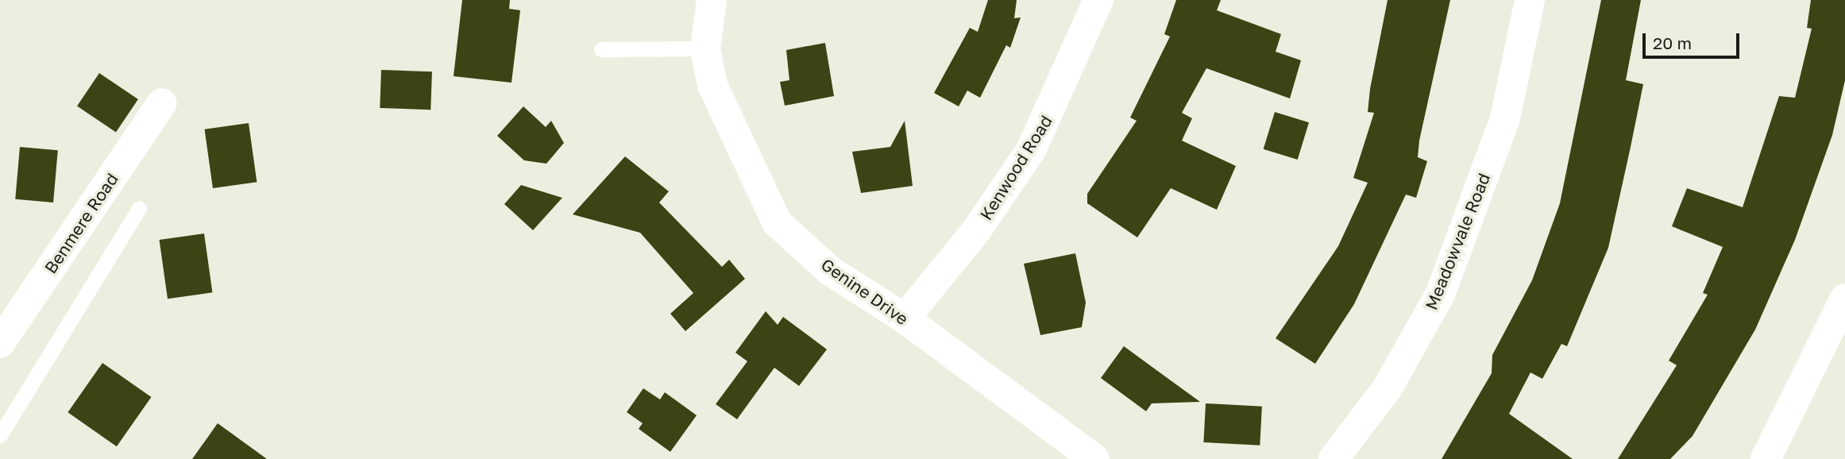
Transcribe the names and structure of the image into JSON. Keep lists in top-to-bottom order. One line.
{"streets":{"street":["Kenwood Road","Benmere Road","Meadowvale Road","Genine Drive"]},"crossings":[["Kenwood Road","Genine Drive"]],"scale_bar":"20 m"}
